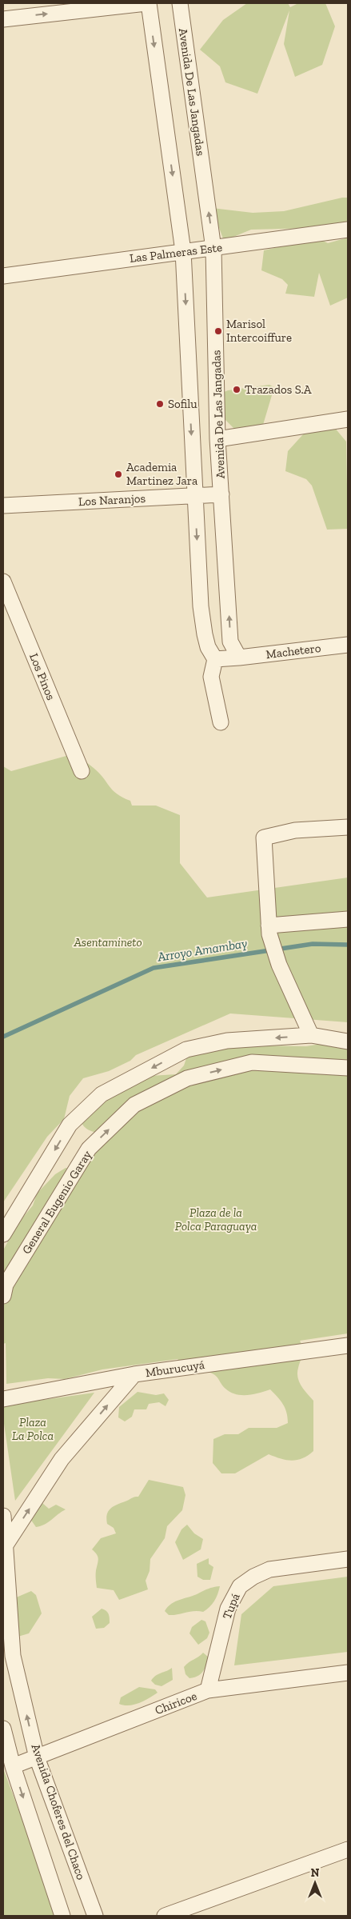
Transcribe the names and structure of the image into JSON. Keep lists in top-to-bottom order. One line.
{"streets":{"street":["Avenida De Las Jangadas","Las Palmeras Este","Los Naranjos","Machetero","Los Pinos","General Eugenio Garay","Mburucuyá","Tupá","Chiricoe","Avenida Choferes del Chaco"]},"crossings":[["Avenida De Las Jangadas","Las Palmeras Este"],["Avenida De Las Jangadas","Los Naranjos"],["Avenida De Las Jangadas","Machetero"],["Tupá","Chiricoe"],["Chiricoe","Avenida Choferes del Chaco"]],"one_way":["Avenida Choferes del Chaco"],"water":["Arroyo Amambay"],"parks":["Asentamineto","Plaza de la Polca Paraguaya","Plaza La Polca"],"places":["Marisol Intercoiffure","Trazados S.A","Sofilu","Academia Martinez Jara"],"north":"top"}
